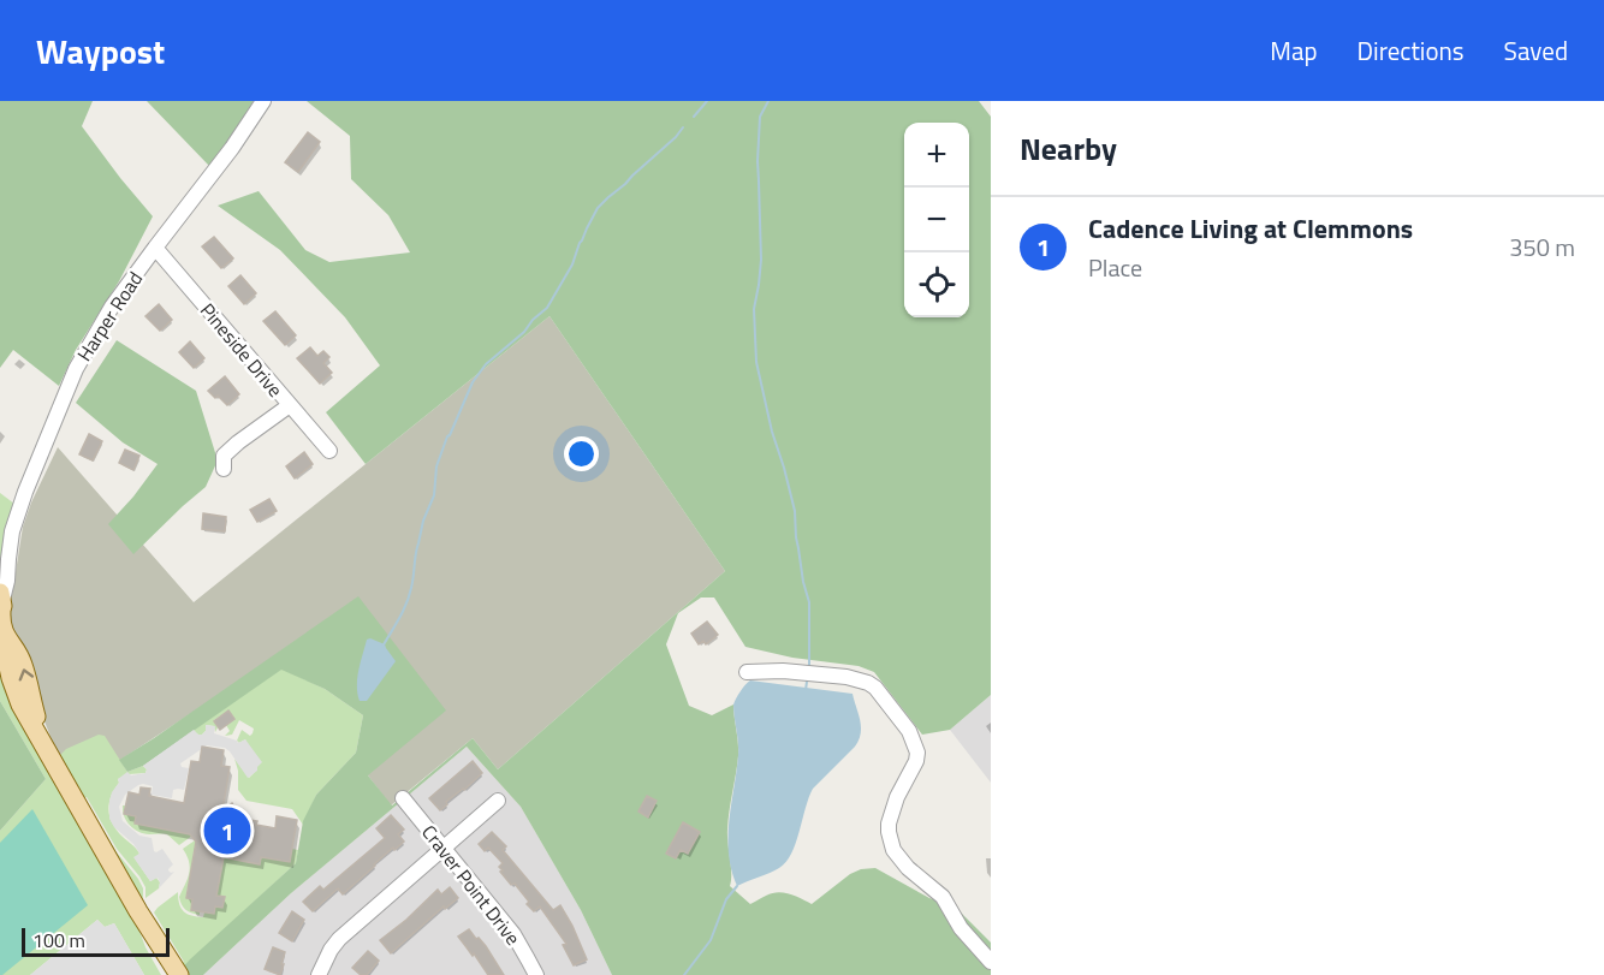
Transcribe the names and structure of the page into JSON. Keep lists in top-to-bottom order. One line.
{"streets":{"street":["Harper Road","Pineside Drive","Craver Point Drive"]},"crossings":[["Harper Road","Pineside Drive"]],"scale_bar":"100 m","page":{"header":"Waypost","nav":["Map","Directions","Saved"],"heading":"Nearby","map_buttons":["+","−"],"list":[{"mark":"1","name":"Cadence Living at Clemmons","note":"Place","value":"350 m"}],"pins":"1","scale":"100 m"}}
